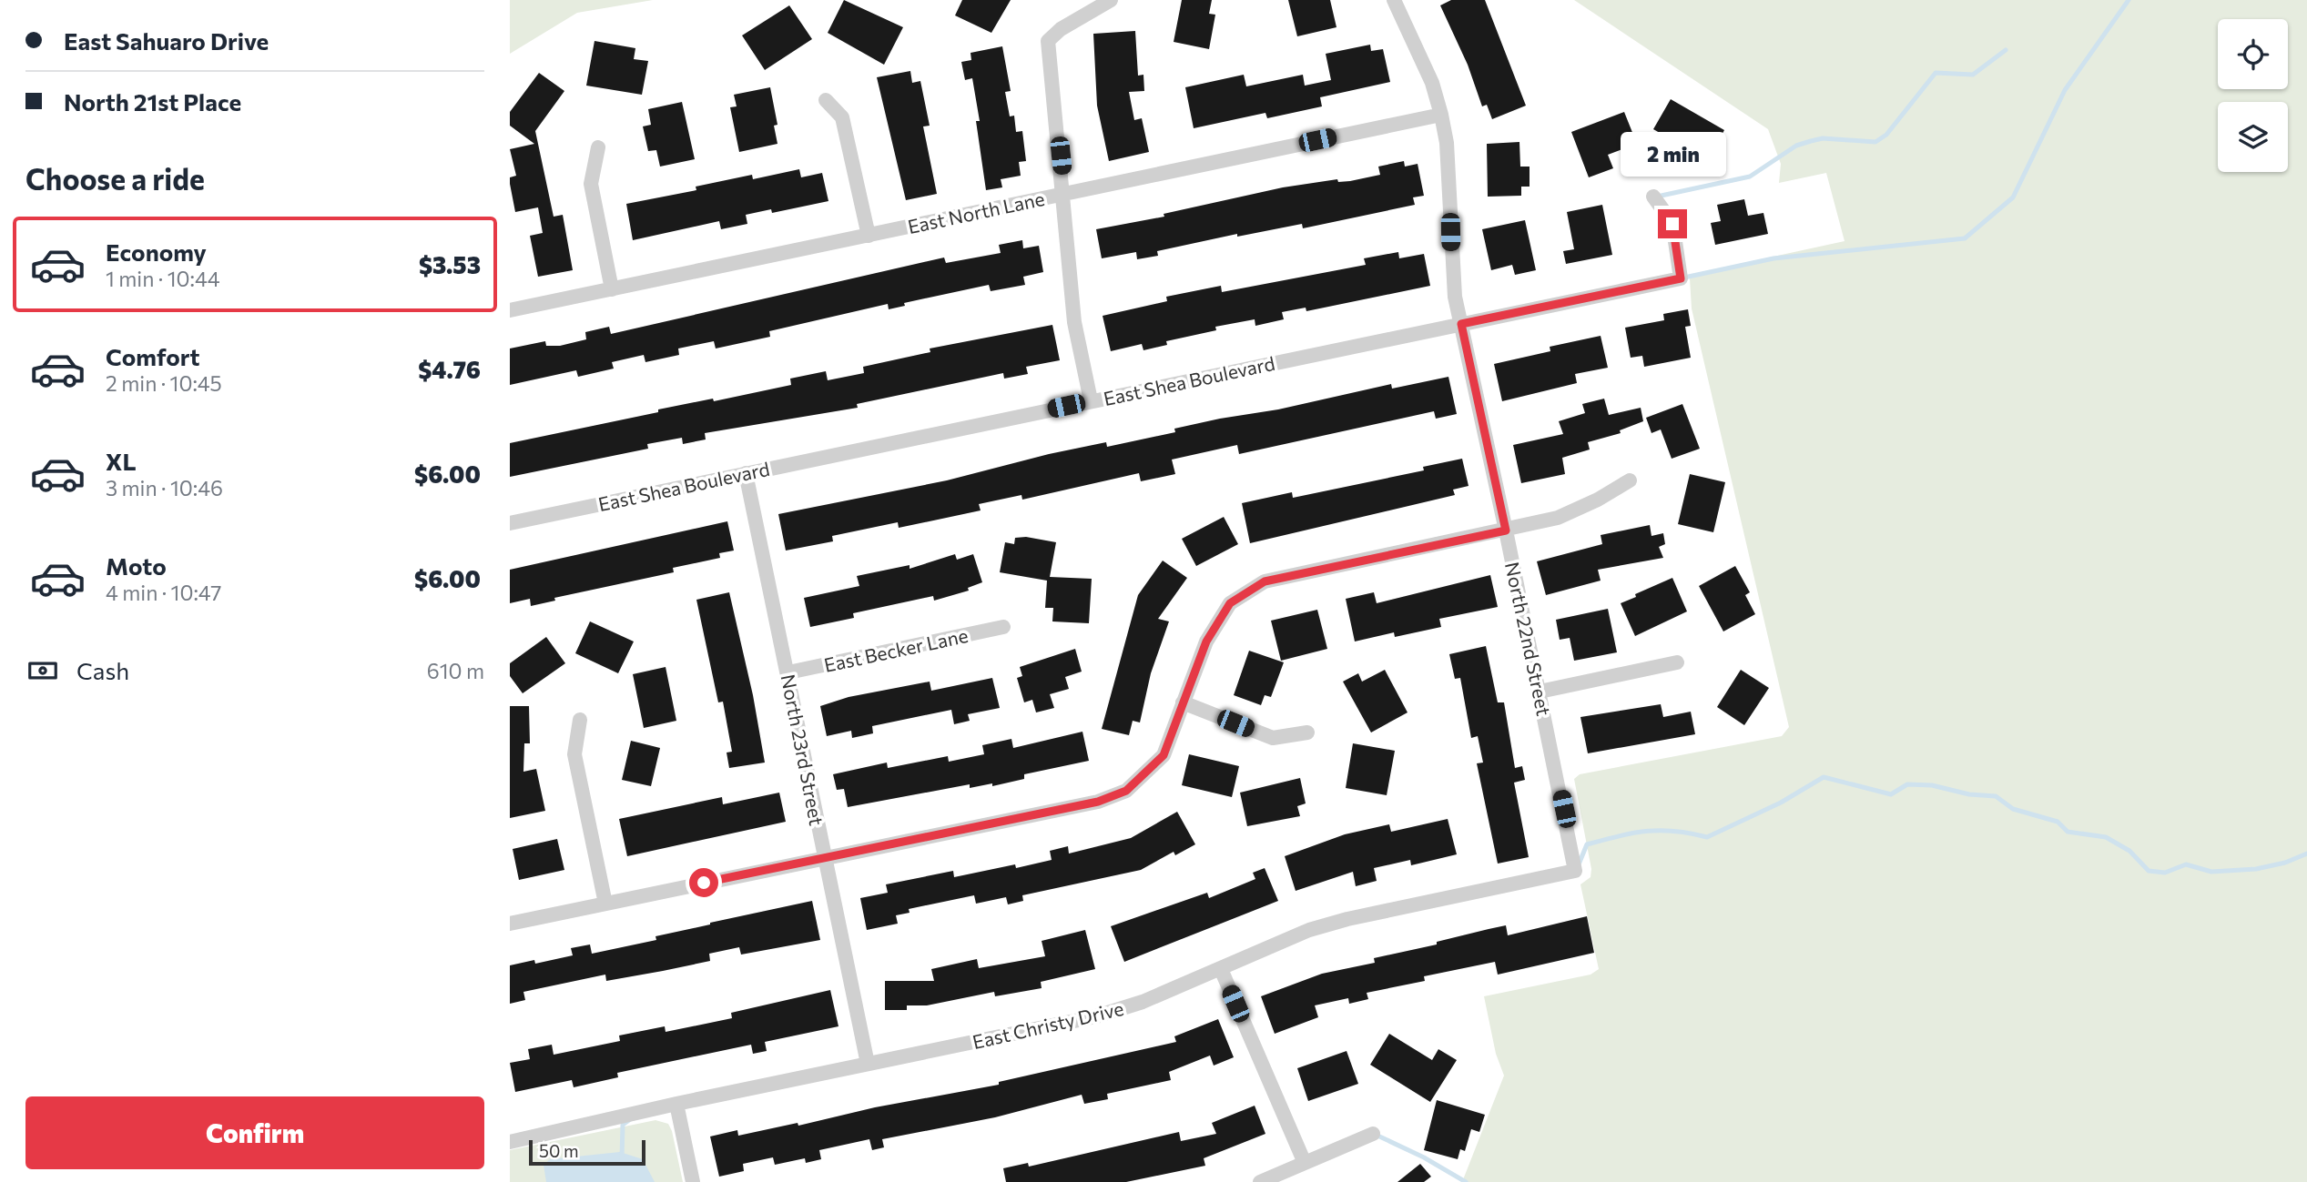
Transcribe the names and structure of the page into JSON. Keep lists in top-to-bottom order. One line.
{"streets":{"street":["East North Lane","East Shea Boulevard","North 22nd Street","East Becker Lane","North 23rd Street","East Christy Drive"]},"crossings":[["East North Lane","North 22nd Street"],["East Shea Boulevard","North 22nd Street"],["East Shea Boulevard","North 23rd Street"],["North 22nd Street","East Christy Drive"],["East Becker Lane","North 23rd Street"],["North 23rd Street","East Christy Drive"]],"scale_bar":"50 m","page":{"banner":["East Sahuaro Drive","North 21st Place"],"bubble":"2 min","heading":"Choose a ride","list":[{"name":"Economy","note":"1 min · 10:44","value":"$3.53"},{"name":"Comfort","note":"2 min · 10:45","value":"$4.76"},{"name":"XL","note":"3 min · 10:46","value":"$6.00"},{"name":"Moto","note":"4 min · 10:47","value":"$6.00"}],"pay":["Cash","610 m"],"buttons":"Confirm","scale":"50 m"}}
